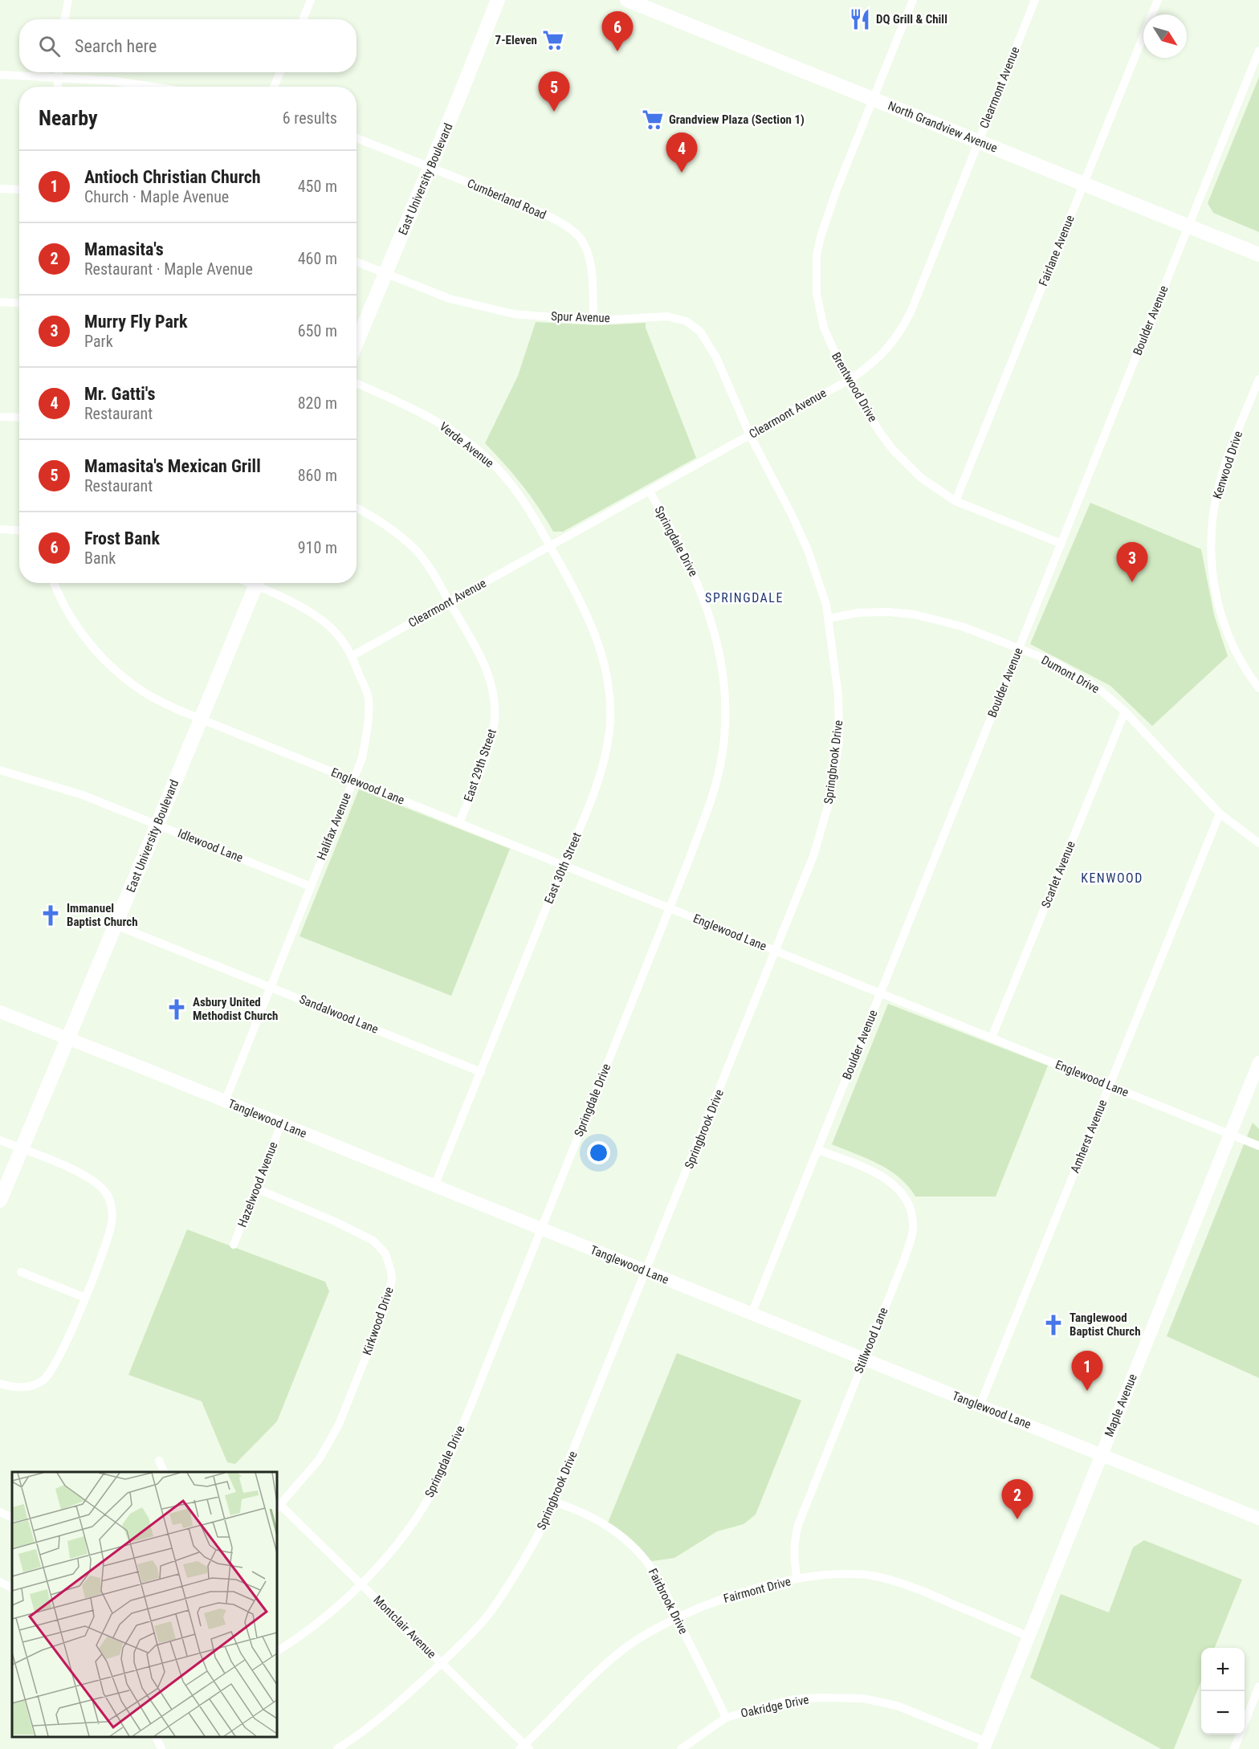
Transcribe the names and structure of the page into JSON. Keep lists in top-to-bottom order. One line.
{"streets":{"main road":["North Grandview Avenue","East University Boulevard","Tanglewood Lane","Maple Avenue"],"street":["Clearmont Avenue","Cumberland Road","Fairlane Avenue","Spur Avenue","Boulder Avenue","Brentwood Drive","Verde Avenue","Kenwood Drive","Springdale Drive","Dumont Drive","Springbrook Drive","East 29th Street","Englewood Lane","Halifax Avenue","Idlewood Lane","East 30th Street","Scarlet Avenue","Sandalwood Lane","Amherst Avenue","Hazelwood Avenue","Kirkwood Drive","Stillwood Lane","Fairmont Drive","Fairbrook Drive","Montclair Avenue","Oakridge Drive"]},"crossings":[["Clearmont Avenue","North Grandview Avenue"],["Clearmont Avenue","Spur Avenue"],["Clearmont Avenue","Brentwood Drive"],["Clearmont Avenue","Verde Avenue"],["Clearmont Avenue","Springdale Drive"],["Clearmont Avenue","Springbrook Drive"],["Clearmont Avenue","East 29th Street"],["Clearmont Avenue","Halifax Avenue"],["Clearmont Avenue","East 30th Street"],["North Grandview Avenue","Fairlane Avenue"],["North Grandview Avenue","Boulder Avenue"],["North Grandview Avenue","Brentwood Drive"],["East University Boulevard","Cumberland Road"],["East University Boulevard","Spur Avenue"],["East University Boulevard","Englewood Lane"],["East University Boulevard","Idlewood Lane"],["East University Boulevard","Sandalwood Lane"],["East University Boulevard","Tanglewood Lane"],["Cumberland Road","Spur Avenue"],["Fairlane Avenue","Brentwood Drive"],["Spur Avenue","Springbrook Drive"],["Boulder Avenue","Brentwood Drive"],["Boulder Avenue","Dumont Drive"],["Boulder Avenue","Englewood Lane"],["Boulder Avenue","Tanglewood Lane"],["Boulder Avenue","Stillwood Lane"],["Verde Avenue","East 30th Street"],["Springdale Drive","Englewood Lane"],["Springdale Drive","Tanglewood Lane"],["Springdale Drive","Montclair Avenue"],["Dumont Drive","Springbrook Drive"],["Dumont Drive","Scarlet Avenue"],["Dumont Drive","Amherst Avenue"],["Springbrook Drive","Englewood Lane"],["Springbrook Drive","Tanglewood Lane"],["Springbrook Drive","Fairbrook Drive"],["Springbrook Drive","Montclair Avenue"],["East 29th Street","Englewood Lane"],["Englewood Lane","Halifax Avenue"],["Englewood Lane","East 30th Street"],["Englewood Lane","Scarlet Avenue"],["Englewood Lane","Amherst Avenue"],["Englewood Lane","Maple Avenue"],["Halifax Avenue","Idlewood Lane"],["Halifax Avenue","Sandalwood Lane"],["Halifax Avenue","Tanglewood Lane"],["East 30th Street","Sandalwood Lane"],["East 30th Street","Tanglewood Lane"],["Tanglewood Lane","Amherst Avenue"],["Tanglewood Lane","Hazelwood Avenue"],["Tanglewood Lane","Stillwood Lane"],["Tanglewood Lane","Maple Avenue"],["Hazelwood Avenue","Kirkwood Drive"],["Kirkwood Drive","Montclair Avenue"],["Stillwood Lane","Fairmont Drive"],["Maple Avenue","Fairmont Drive"],["Maple Avenue","Oakridge Drive"],["Fairmont Drive","Fairbrook Drive"],["Fairmont Drive","Montclair Avenue"],["Fairbrook Drive","Oakridge Drive"]],"districts":["SPRINGDALE","KENWOOD"],"places":{"restaurant":["DQ Grill & Chill"],"supermarket":["7-Eleven","Grandview Plaza (Section 1)"],"church":["Immanuel Baptist Church","Asbury United Methodist Church","Tanglewood Baptist Church"]},"north":"bottom right","page":{"pins":["6","5","4","3","1","2"],"search":"Search here","heading":["Nearby","6 results"],"list":[{"mark":"1","name":"Antioch Christian Church","note":"Church · Maple Avenue","value":"450 m"},{"mark":"2","name":"Mamasita's","note":"Restaurant · Maple Avenue","value":"460 m"},{"mark":"3","name":"Murry Fly Park","note":"Park","value":"650 m"},{"mark":"4","name":"Mr. Gatti's","note":"Restaurant","value":"820 m"},{"mark":"5","name":"Mamasita's Mexican Grill","note":"Restaurant","value":"860 m"},{"mark":"6","name":"Frost Bank","note":"Bank","value":"910 m"}],"map_buttons":["+","−"]}}
